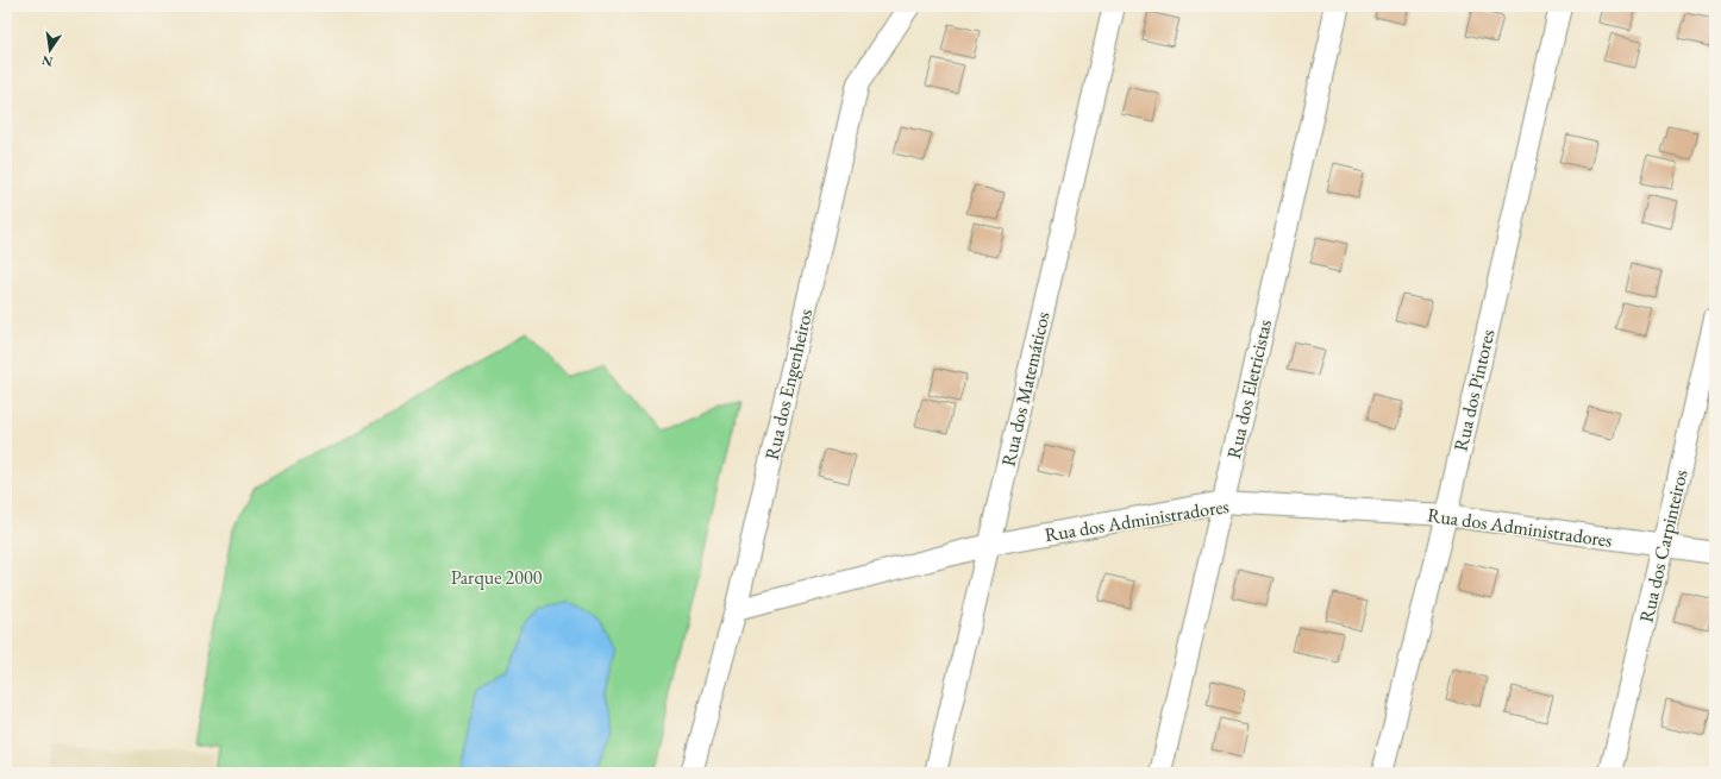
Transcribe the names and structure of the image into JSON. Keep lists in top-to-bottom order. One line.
{"streets":{"street":["Rua dos Engenheiros","Rua dos Matemáticos","Rua dos Eletricistas","Rua dos Pintores","Rua dos Administradores","Rua dos Carpinteiros"]},"crossings":[["Rua dos Engenheiros","Rua dos Administradores"],["Rua dos Matemáticos","Rua dos Administradores"],["Rua dos Eletricistas","Rua dos Administradores"],["Rua dos Pintores","Rua dos Administradores"],["Rua dos Administradores","Rua dos Carpinteiros"]],"parks":["Parque 2000"],"north":"bottom"}
